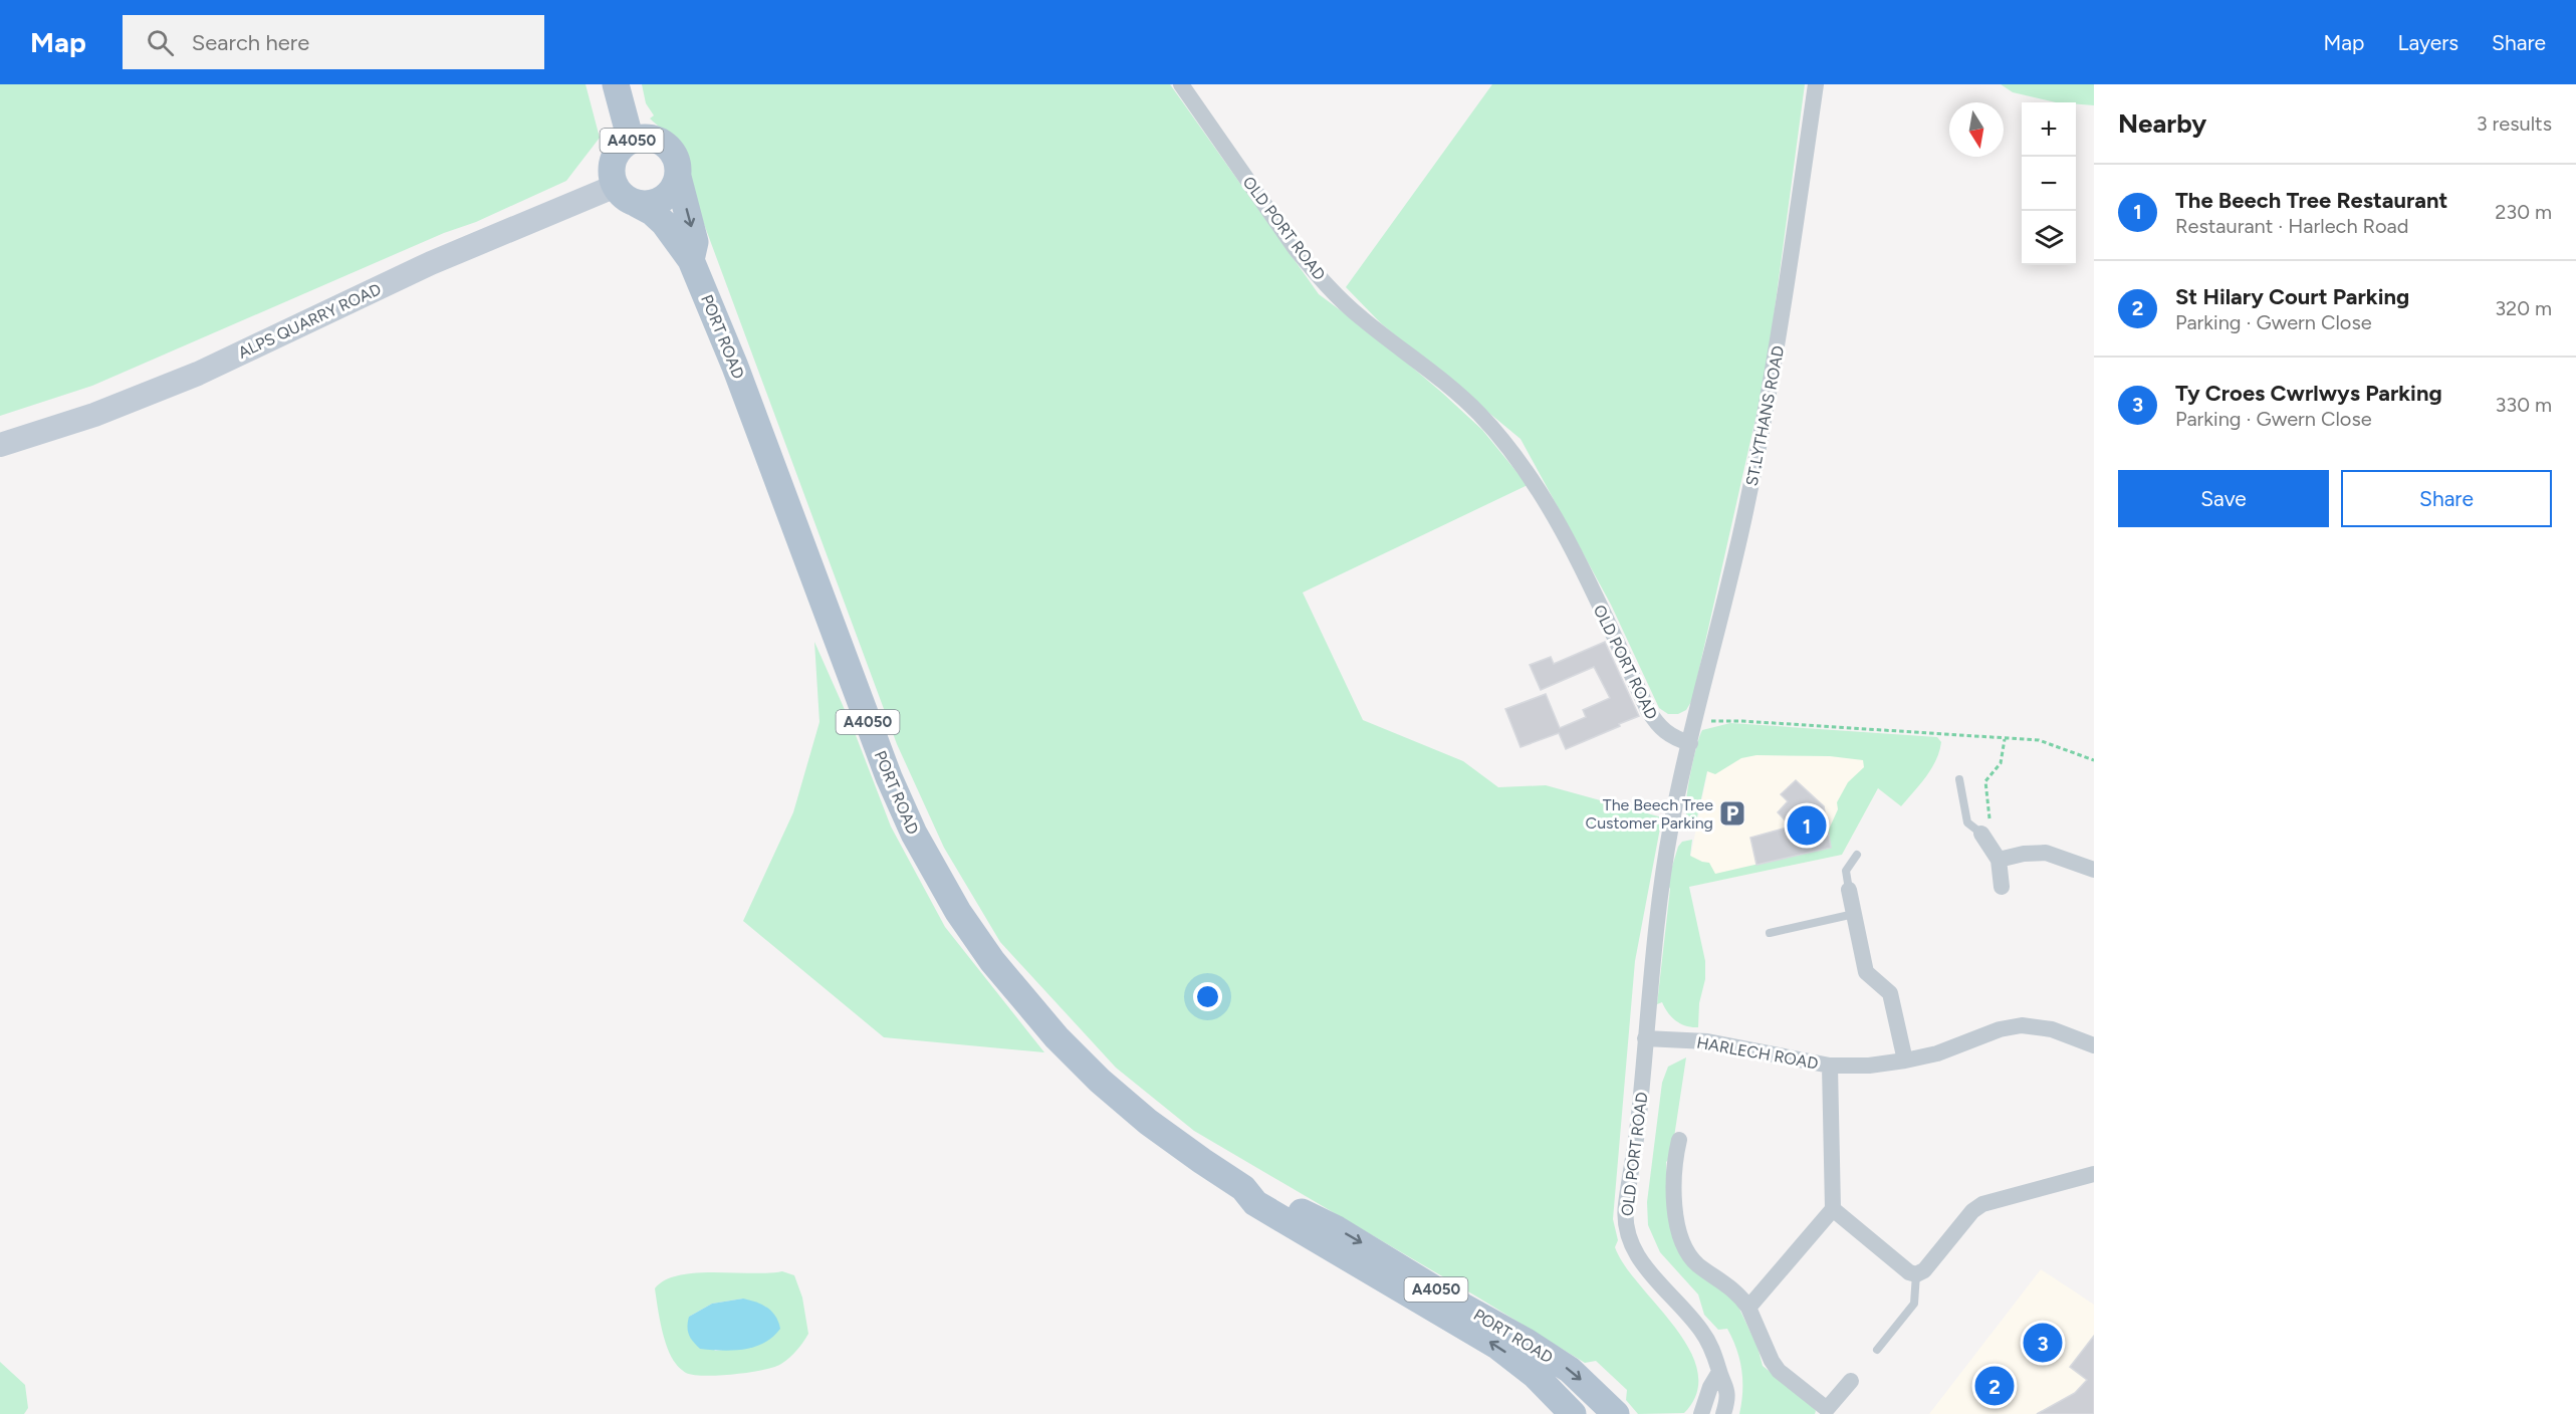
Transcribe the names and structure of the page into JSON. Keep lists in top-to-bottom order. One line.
{"streets":{"main road":["A4050","PORT ROAD"],"street":["OLD PORT ROAD","ALPS QUARRY ROAD","ST.LYTHANS ROAD","HARLECH ROAD"]},"crossings":[["A4050","ALPS QUARRY ROAD"],["A4050","PORT ROAD"],["OLD PORT ROAD","ST.LYTHANS ROAD"],["OLD PORT ROAD","HARLECH ROAD"],["ALPS QUARRY ROAD","PORT ROAD"]],"places":{"parking":["The Beech Tree Customer Parking"]},"north":"bottom","page":{"header":"Map","search":"Search here","nav":["Map","Layers","Share"],"heading":["Nearby","3 results"],"map_buttons":["+","−"],"list":[{"mark":"1","name":"The Beech Tree Restaurant","note":"Restaurant · Harlech Road","value":"230 m"},{"mark":"2","name":"St Hilary Court Parking","note":"Parking · Gwern Close","value":"320 m"},{"mark":"3","name":"Ty Croes Cwrlwys Parking","note":"Parking · Gwern Close","value":"330 m"}],"buttons":["Save","Share"],"pins":["1","3","2"]}}
